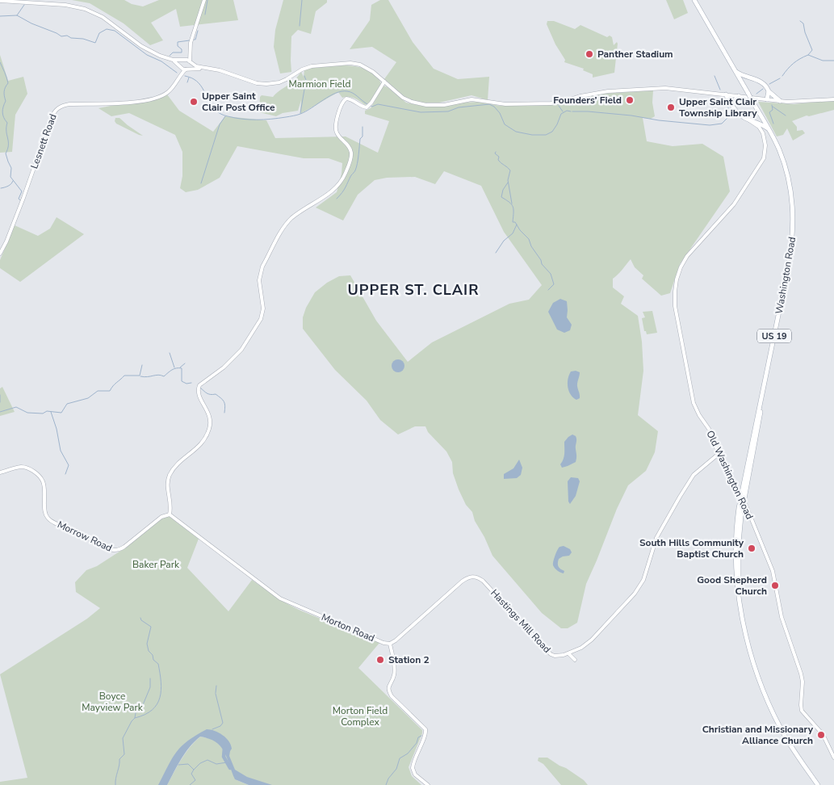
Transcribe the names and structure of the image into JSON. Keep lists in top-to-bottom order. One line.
{"streets":{"main road":["Washington Road","US 19"],"street":["Lesnett Road","Old Washington Road","Morrow Road","Hastings Mill Road","Morton Road"]},"crossings":[["Washington Road","Old Washington Road"],["Old Washington Road","Hastings Mill Road"],["Morrow Road","Morton Road"],["Hastings Mill Road","Morton Road"]],"districts":["UPPER ST. CLAIR"],"parks":["Marmion Field","Baker Park","Boyce Mayview Park","Morton Field Complex"],"places":["Panther Stadium","Founders’ Field","Upper Saint Clair Post Office","Upper Saint Clair Township Library","South Hills Community Baptist Church","Good Shepherd Church","Station 2","Christian and Missionary Alliance Church"]}
